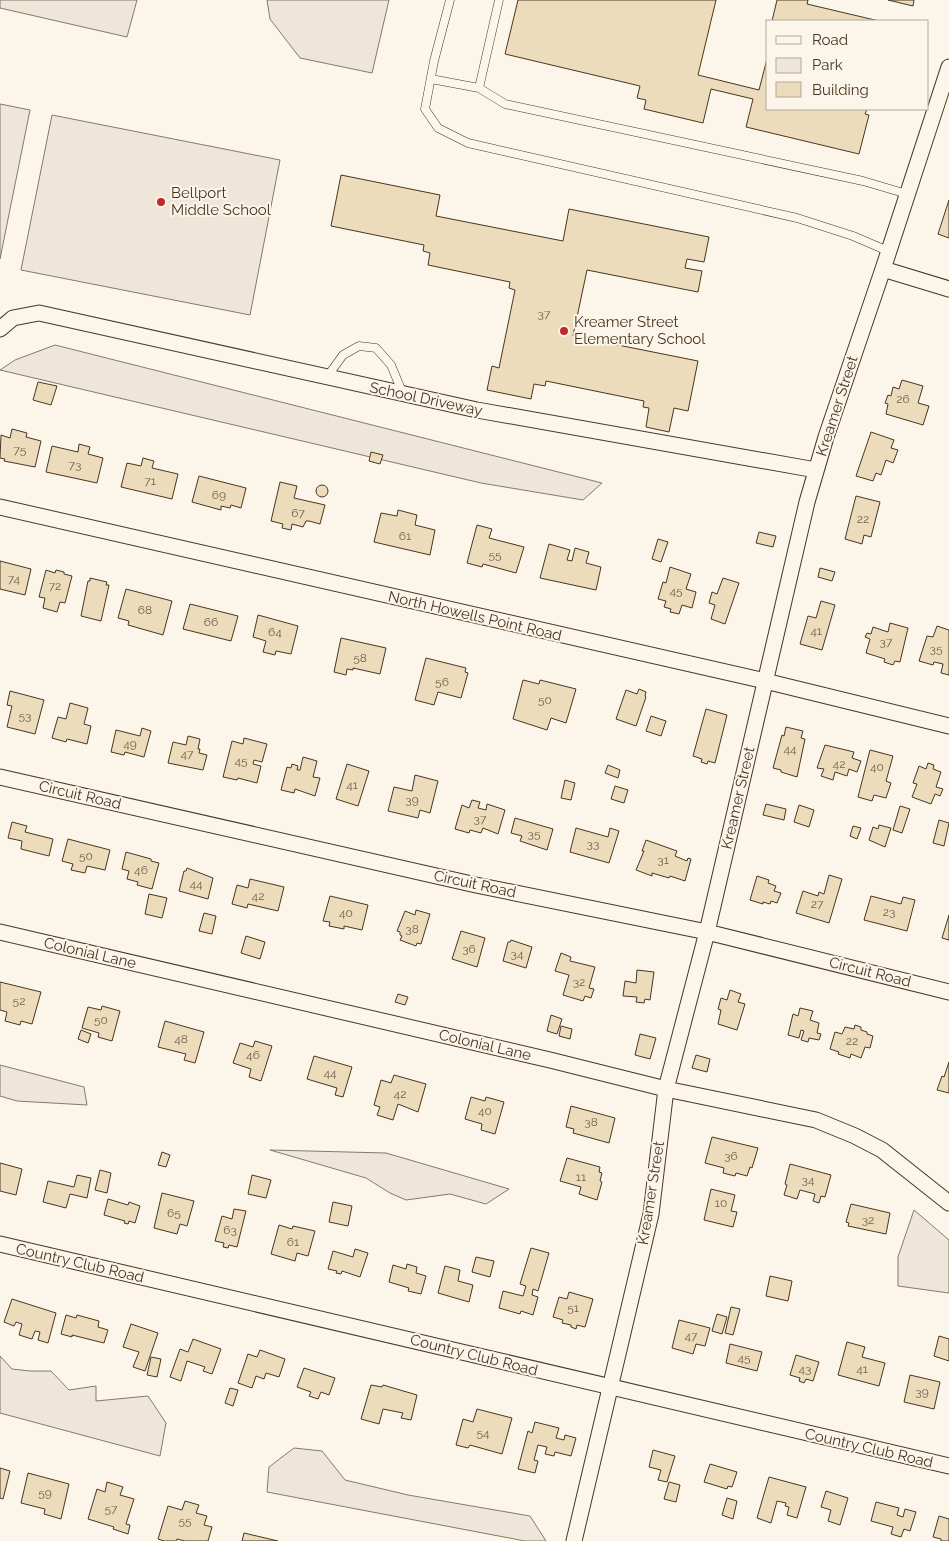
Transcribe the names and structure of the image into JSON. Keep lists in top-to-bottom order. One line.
{"streets":{"street":["School Driveway","Kreamer Street","North Howells Point Road","Circuit Road","Colonial Lane","Country Club Road"]},"crossings":[["School Driveway","Kreamer Street"],["Kreamer Street","North Howells Point Road"],["Kreamer Street","Circuit Road"],["Kreamer Street","Colonial Lane"],["Kreamer Street","Country Club Road"]],"places":["Bellport Middle School","Kreamer Street Elementary School"],"house_numbers":["37","26","75","73","71","69","67","22","61","55","74","72","45","68","66","41","64","37","35","58","56","50","53","49","44","47","45","42","40","41","39","37","35","33","50","31","46","44","42","27","23","40","38","36","34","32","52","50","48","22","46","44","42","40","38","36","11","34","10","65","32","63","61","51","47","45","43","41","39","54","59","57","55"],"legend":["Road","Park","Building"]}
